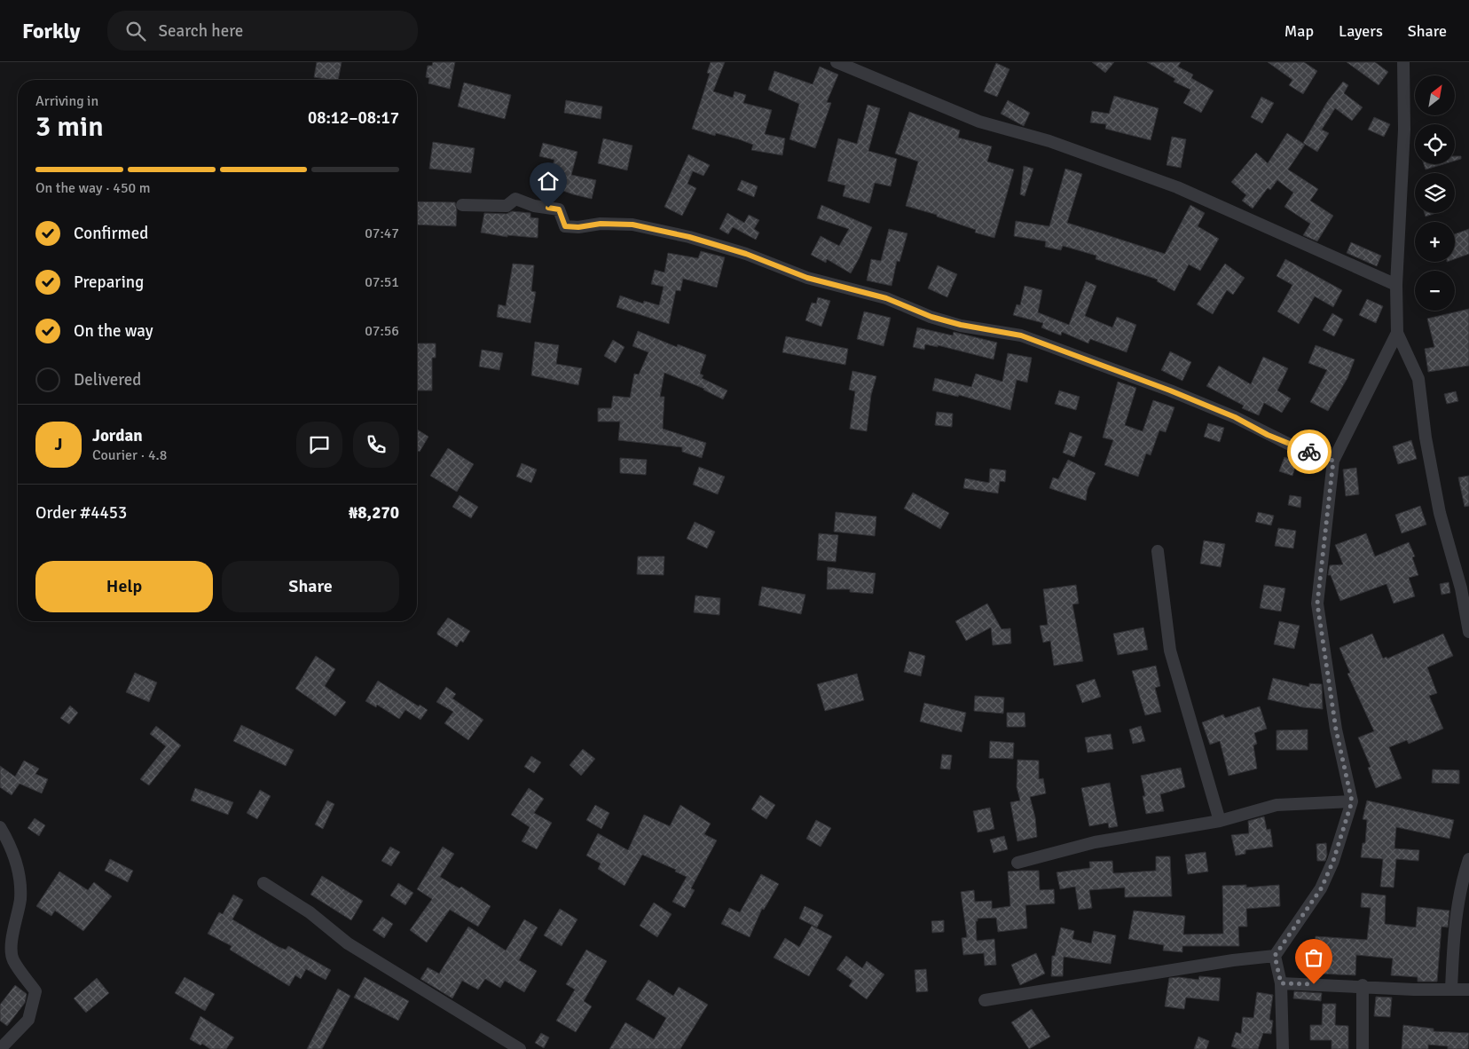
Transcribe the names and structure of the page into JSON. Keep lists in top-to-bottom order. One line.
{"north":"top right","page":{"header":"Forkly","search":"Search here","nav":["Map","Layers","Share"],"map_buttons":["+","−"],"heading":["3 min","Arriving in","08:12–08:17"],"panel":["Jordan","Courier · 4.8","Order #4453","₦8,270"],"bar":"On the way · 450 m","list":[["Confirmed","07:47"],["Preparing","07:51"],["On the way","07:56"],"Delivered"],"round":"J","buttons":["Help","Share"]}}
